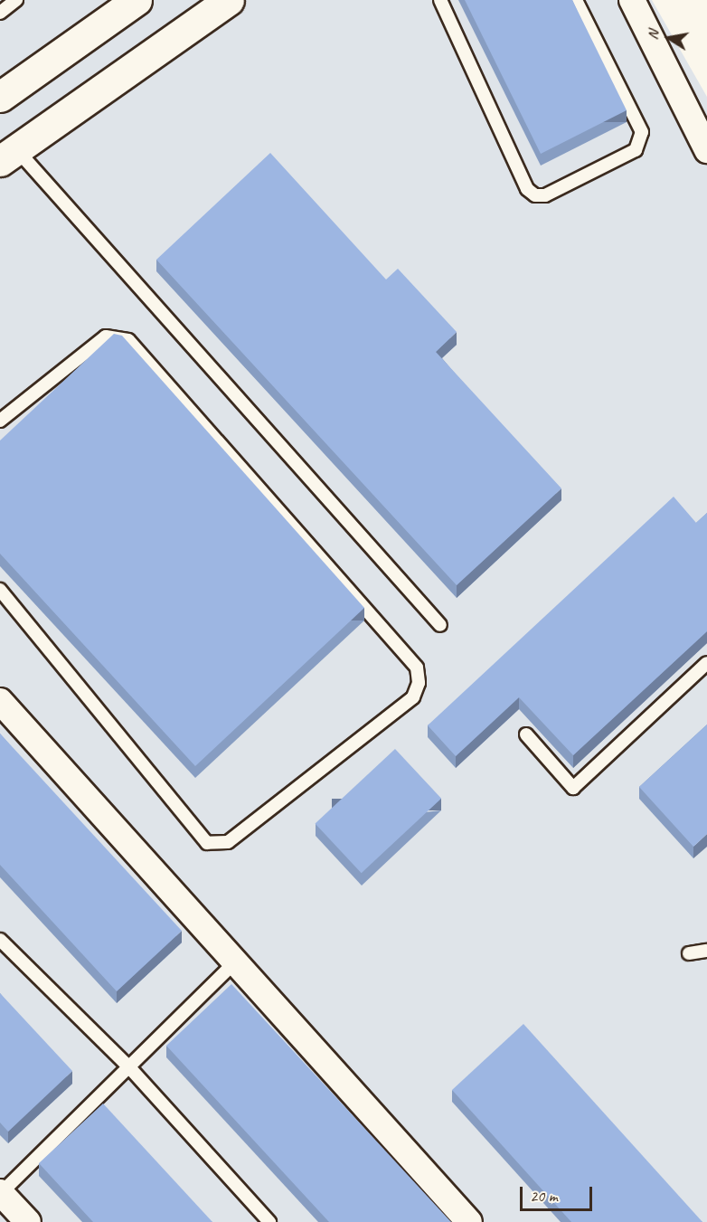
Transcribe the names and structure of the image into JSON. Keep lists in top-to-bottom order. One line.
{"scale_bar":"20 m","north":"left"}
